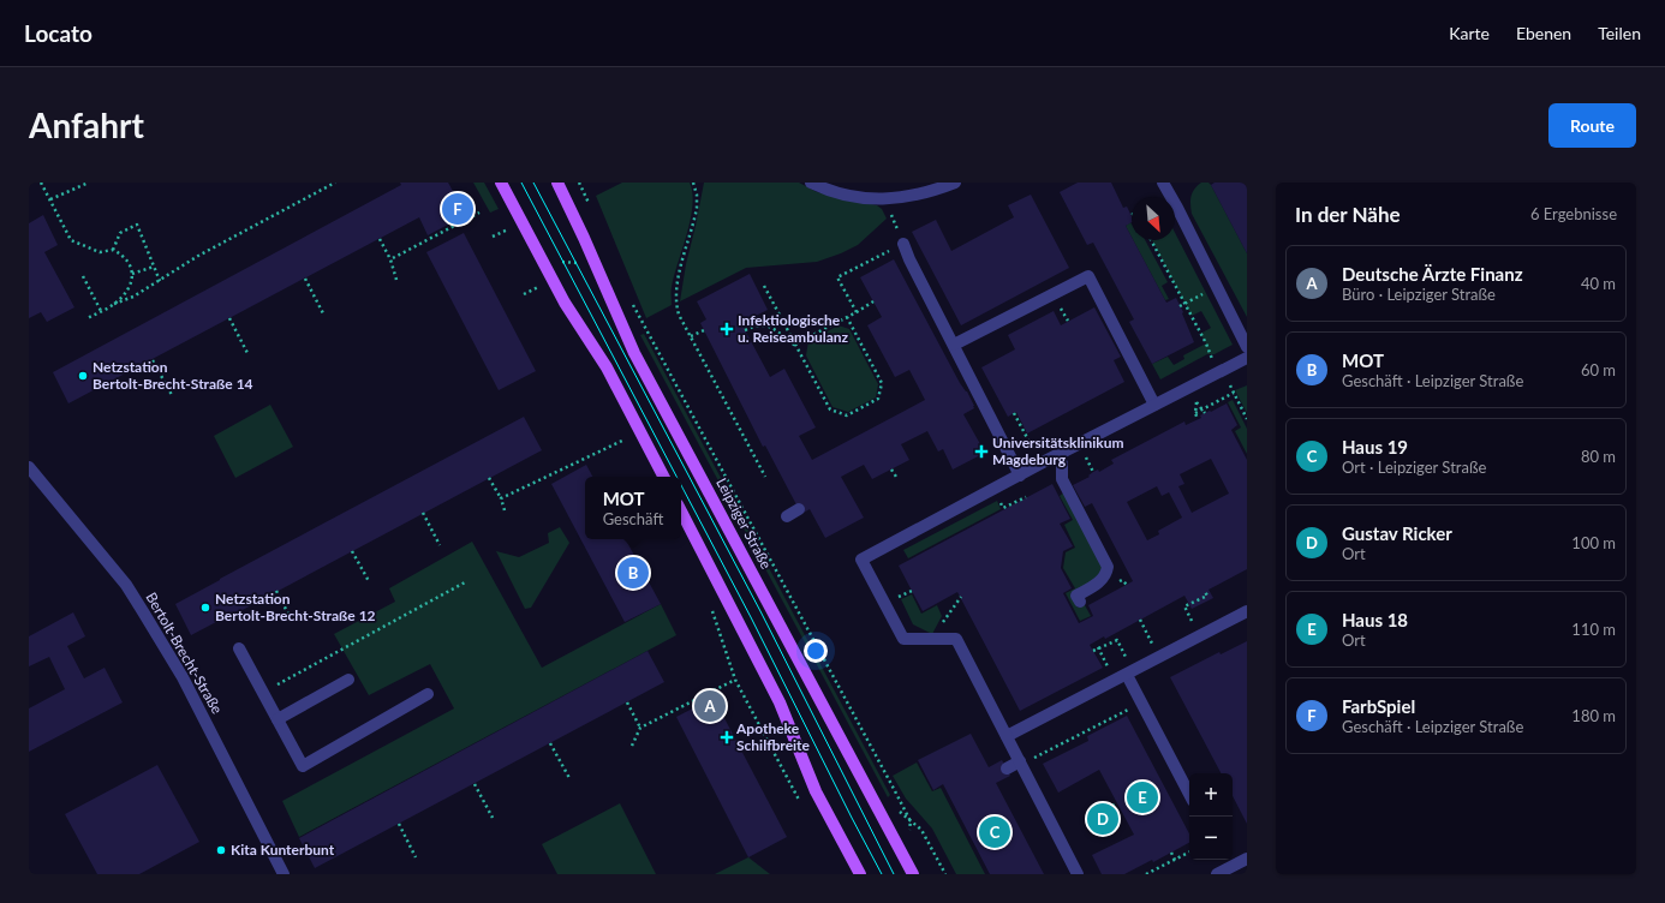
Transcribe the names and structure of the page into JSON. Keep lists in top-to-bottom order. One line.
{"streets":{"main road":["Leipziger Straße"],"street":["Bertolt-Brecht-Straße"]},"places":{"health":["Infektiologische u. Reiseambulanz","Universitätsklinikum Magdeburg","Apotheke Schilfbreite"],"other":["Netzstation Bertolt-Brecht-Straße 14","Netzstation Bertolt-Brecht-Straße 12","Kita Kunterbunt"]},"north":"bottom right","page":{"header":"Locato","nav":["Karte","Ebenen","Teilen"],"buttons":"Route","title":"Anfahrt","heading":["In der Nähe","6 Ergebnisse"],"pins":["F","B","A","E","D","C"],"list":[{"mark":"A","name":"Deutsche Ärzte Finanz","note":"Büro · Leipziger Straße","value":"40 m"},{"mark":"B","name":"MOT","note":"Geschäft · Leipziger Straße","value":"60 m"},{"mark":"C","name":"Haus 19","note":"Ort · Leipziger Straße","value":"80 m"},{"mark":"D","name":"Gustav Ricker","note":"Ort","value":"100 m"},{"mark":"E","name":"Haus 18","note":"Ort","value":"110 m"},{"mark":"F","name":"FarbSpiel","note":"Geschäft · Leipziger Straße","value":"180 m"}],"popup":["MOT","Geschäft"],"map_buttons":["+","−"]}}
